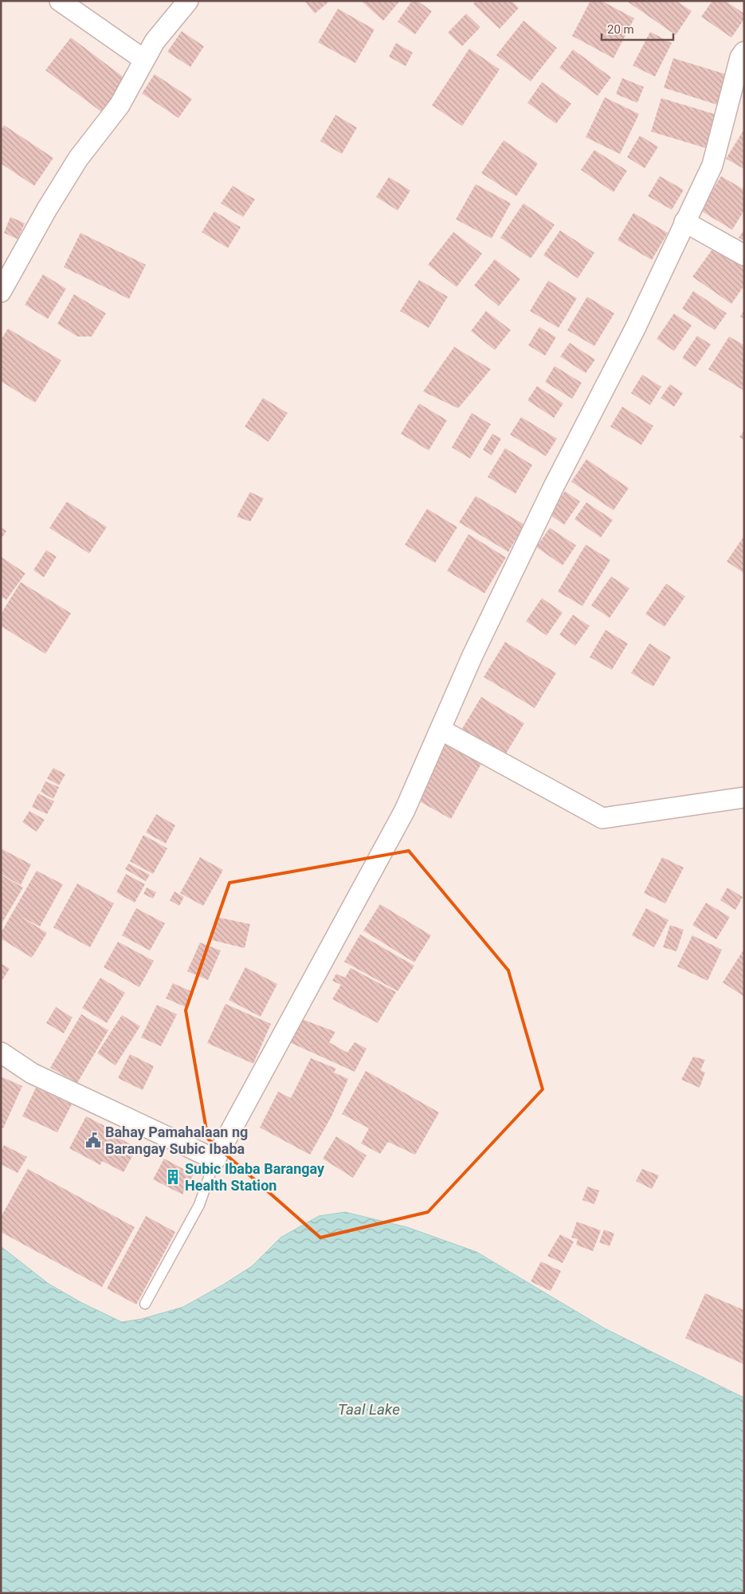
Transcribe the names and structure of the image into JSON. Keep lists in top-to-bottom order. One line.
{"water":["Taal Lake"],"places":{"public building":["Bahay Pamahalaan ng Barangay Subic Ibaba"],"building":["Subic Ibaba Barangay Health Station"]},"scale_bar":"20 m"}
